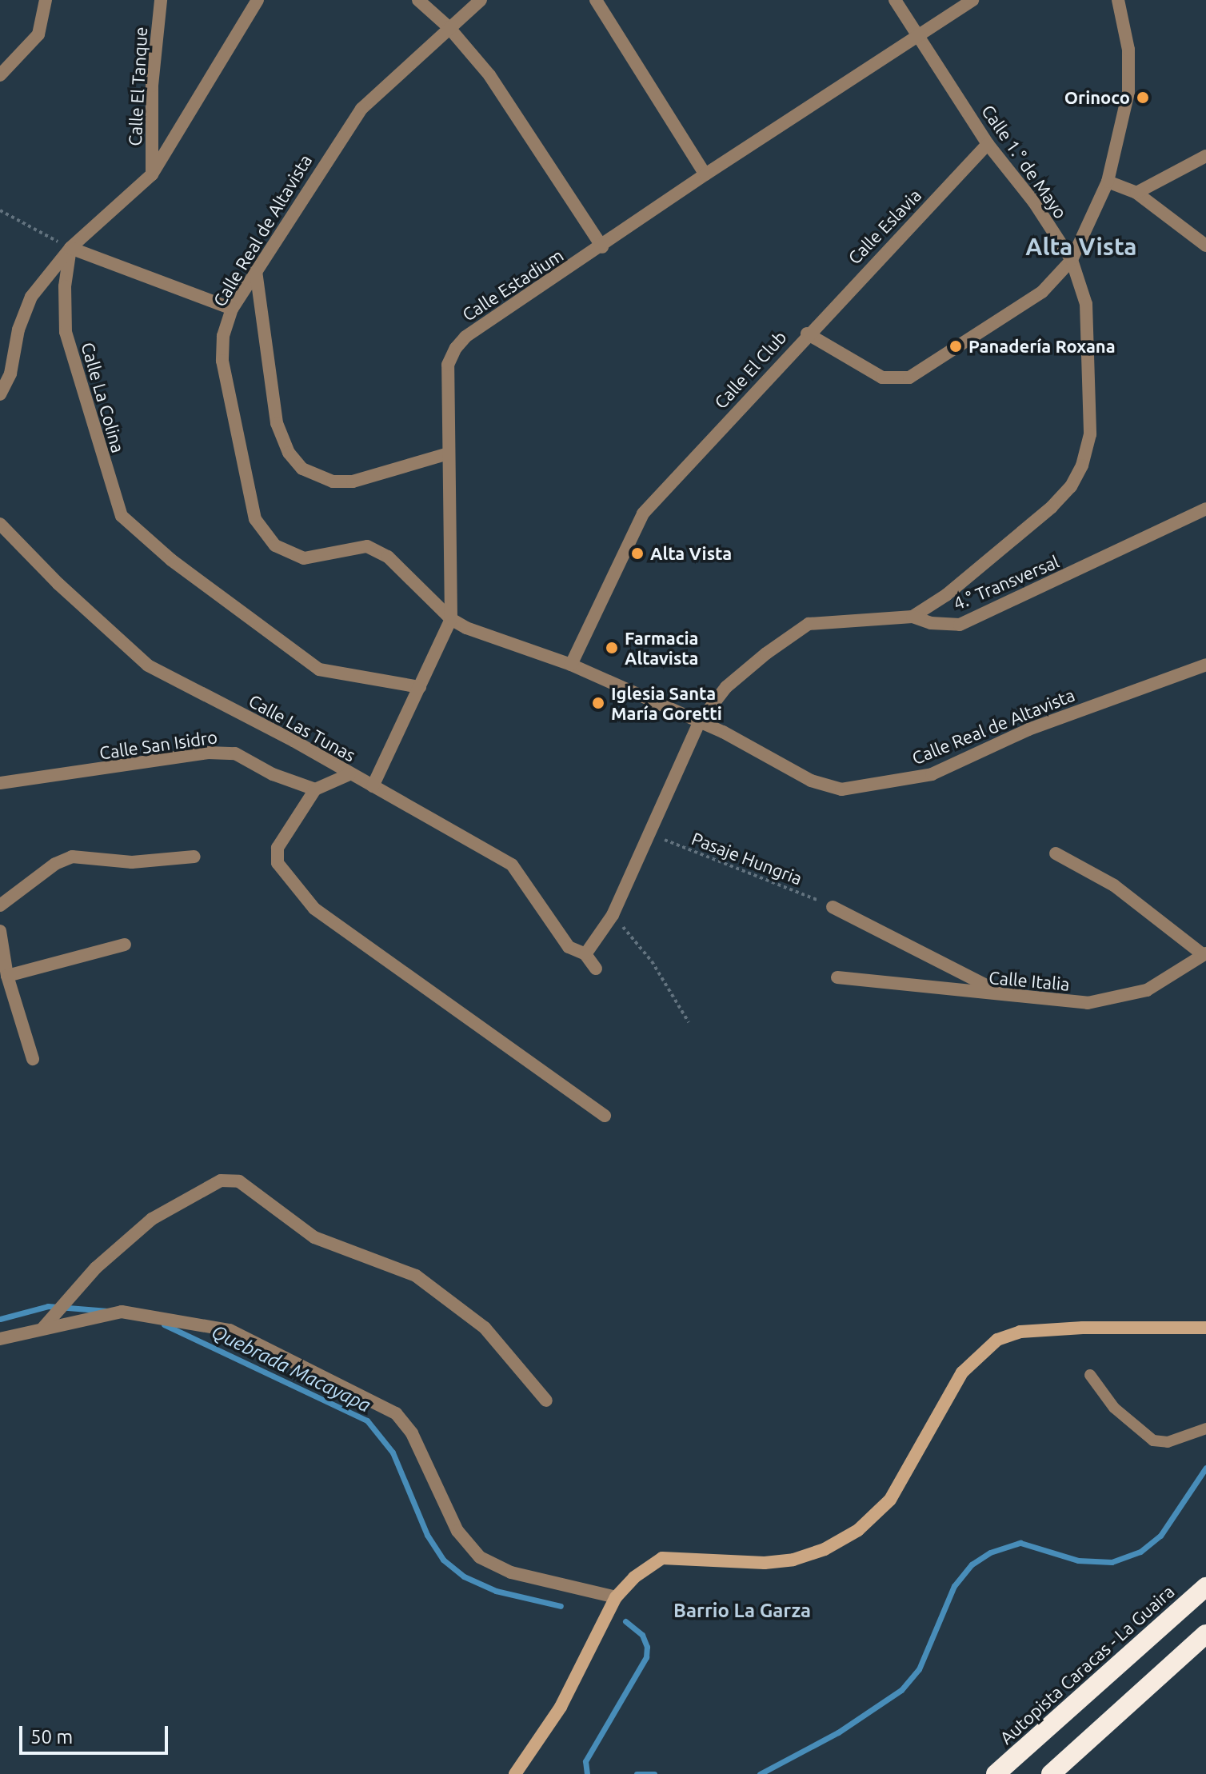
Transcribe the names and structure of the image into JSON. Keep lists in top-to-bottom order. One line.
{"streets":{"highway":["Autopista Caracas - La Guaira"],"street":["Calle El Tanque","Calle 1.° de Mayo","Calle Eslavia","Calle Real de Altavista","Calle Estadium","Calle El Club","Calle La Colina","4.° Transversal","Calle Las Tunas","Calle San Isidro","Calle Italia"],"path":["Pasaje Hungria"]},"crossings":[["Calle 1.° de Mayo","Calle Eslavia"],["Calle 1.° de Mayo","Calle Estadium"],["Calle 1.° de Mayo","Calle El Club"],["Calle 1.° de Mayo","4.° Transversal"],["Calle Eslavia","Calle El Club"],["Calle Real de Altavista","Calle Estadium"],["Calle Real de Altavista","Calle El Club"],["Calle Real de Altavista","4.° Transversal"],["Calle Estadium","Calle La Colina"],["Calle Estadium","Calle Las Tunas"],["4.° Transversal","Calle Las Tunas"],["4.° Transversal","Pasaje Hungria"]],"districts":["Alta Vista","Barrio La Garza"],"water":["Quebrada Macayapa"],"places":["Orinoco","Panadería Roxana","Alta Vista","Farmacia Altavista","Iglesia Santa María Goretti"],"scale_bar":"50 m"}
